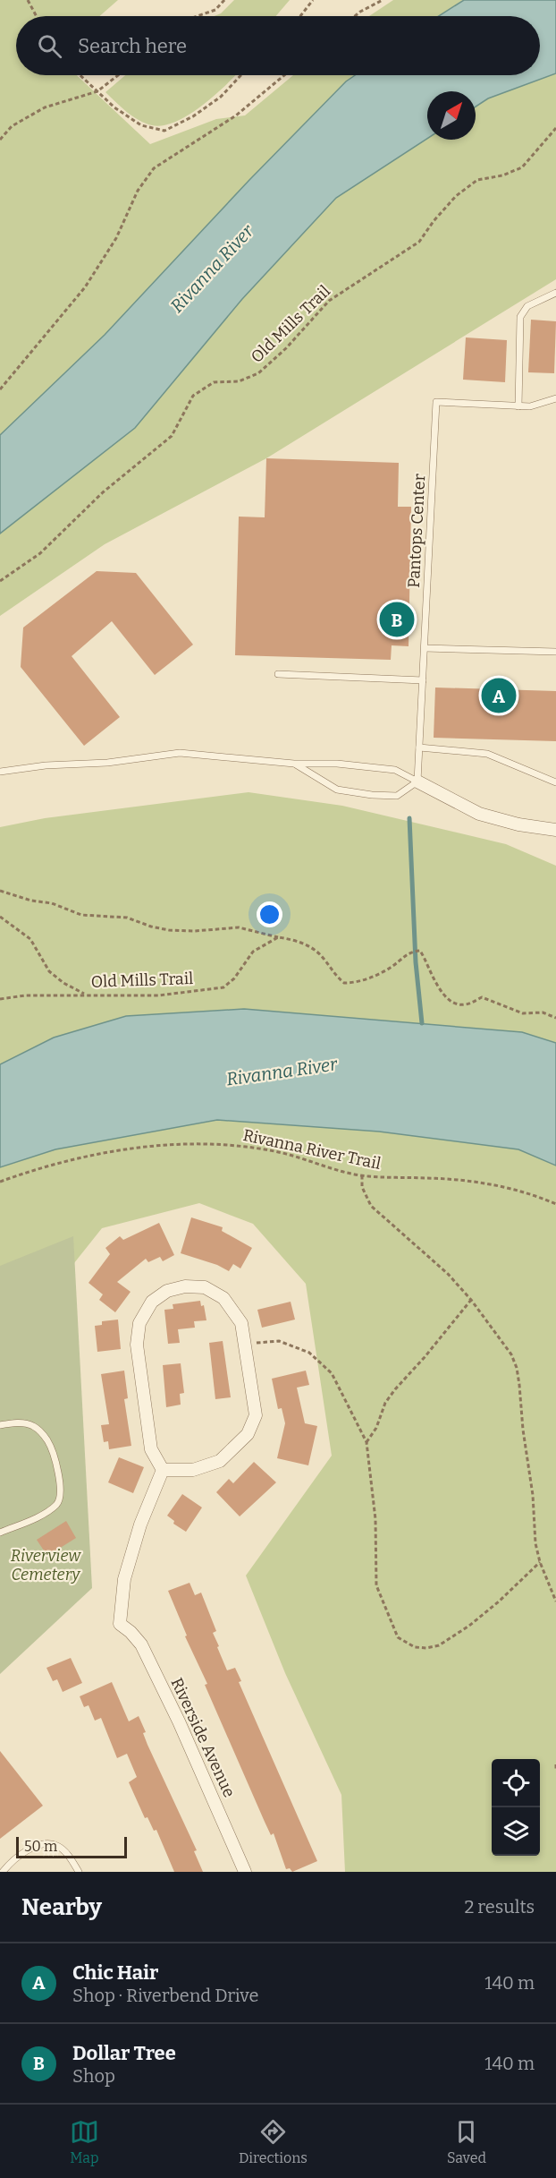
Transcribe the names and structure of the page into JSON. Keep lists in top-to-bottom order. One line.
{"streets":{"street":["Riverside Avenue"],"lane":["Pantops Center"],"path":["Old Mills Trail","Rivanna River Trail"]},"water":["Rivanna River"],"parks":["Riverview Cemetery"],"scale_bar":"50 m","north":"top right","page":{"search":"Search here","pins":["B","A"],"scale":"50 m","heading":["Nearby","2 results"],"list":[{"mark":"A","name":"Chic Hair","note":"Shop · Riverbend Drive","value":"140 m"},{"mark":"B","name":"Dollar Tree","note":"Shop","value":"140 m"}],"nav":["Map","Directions","Saved"]}}
